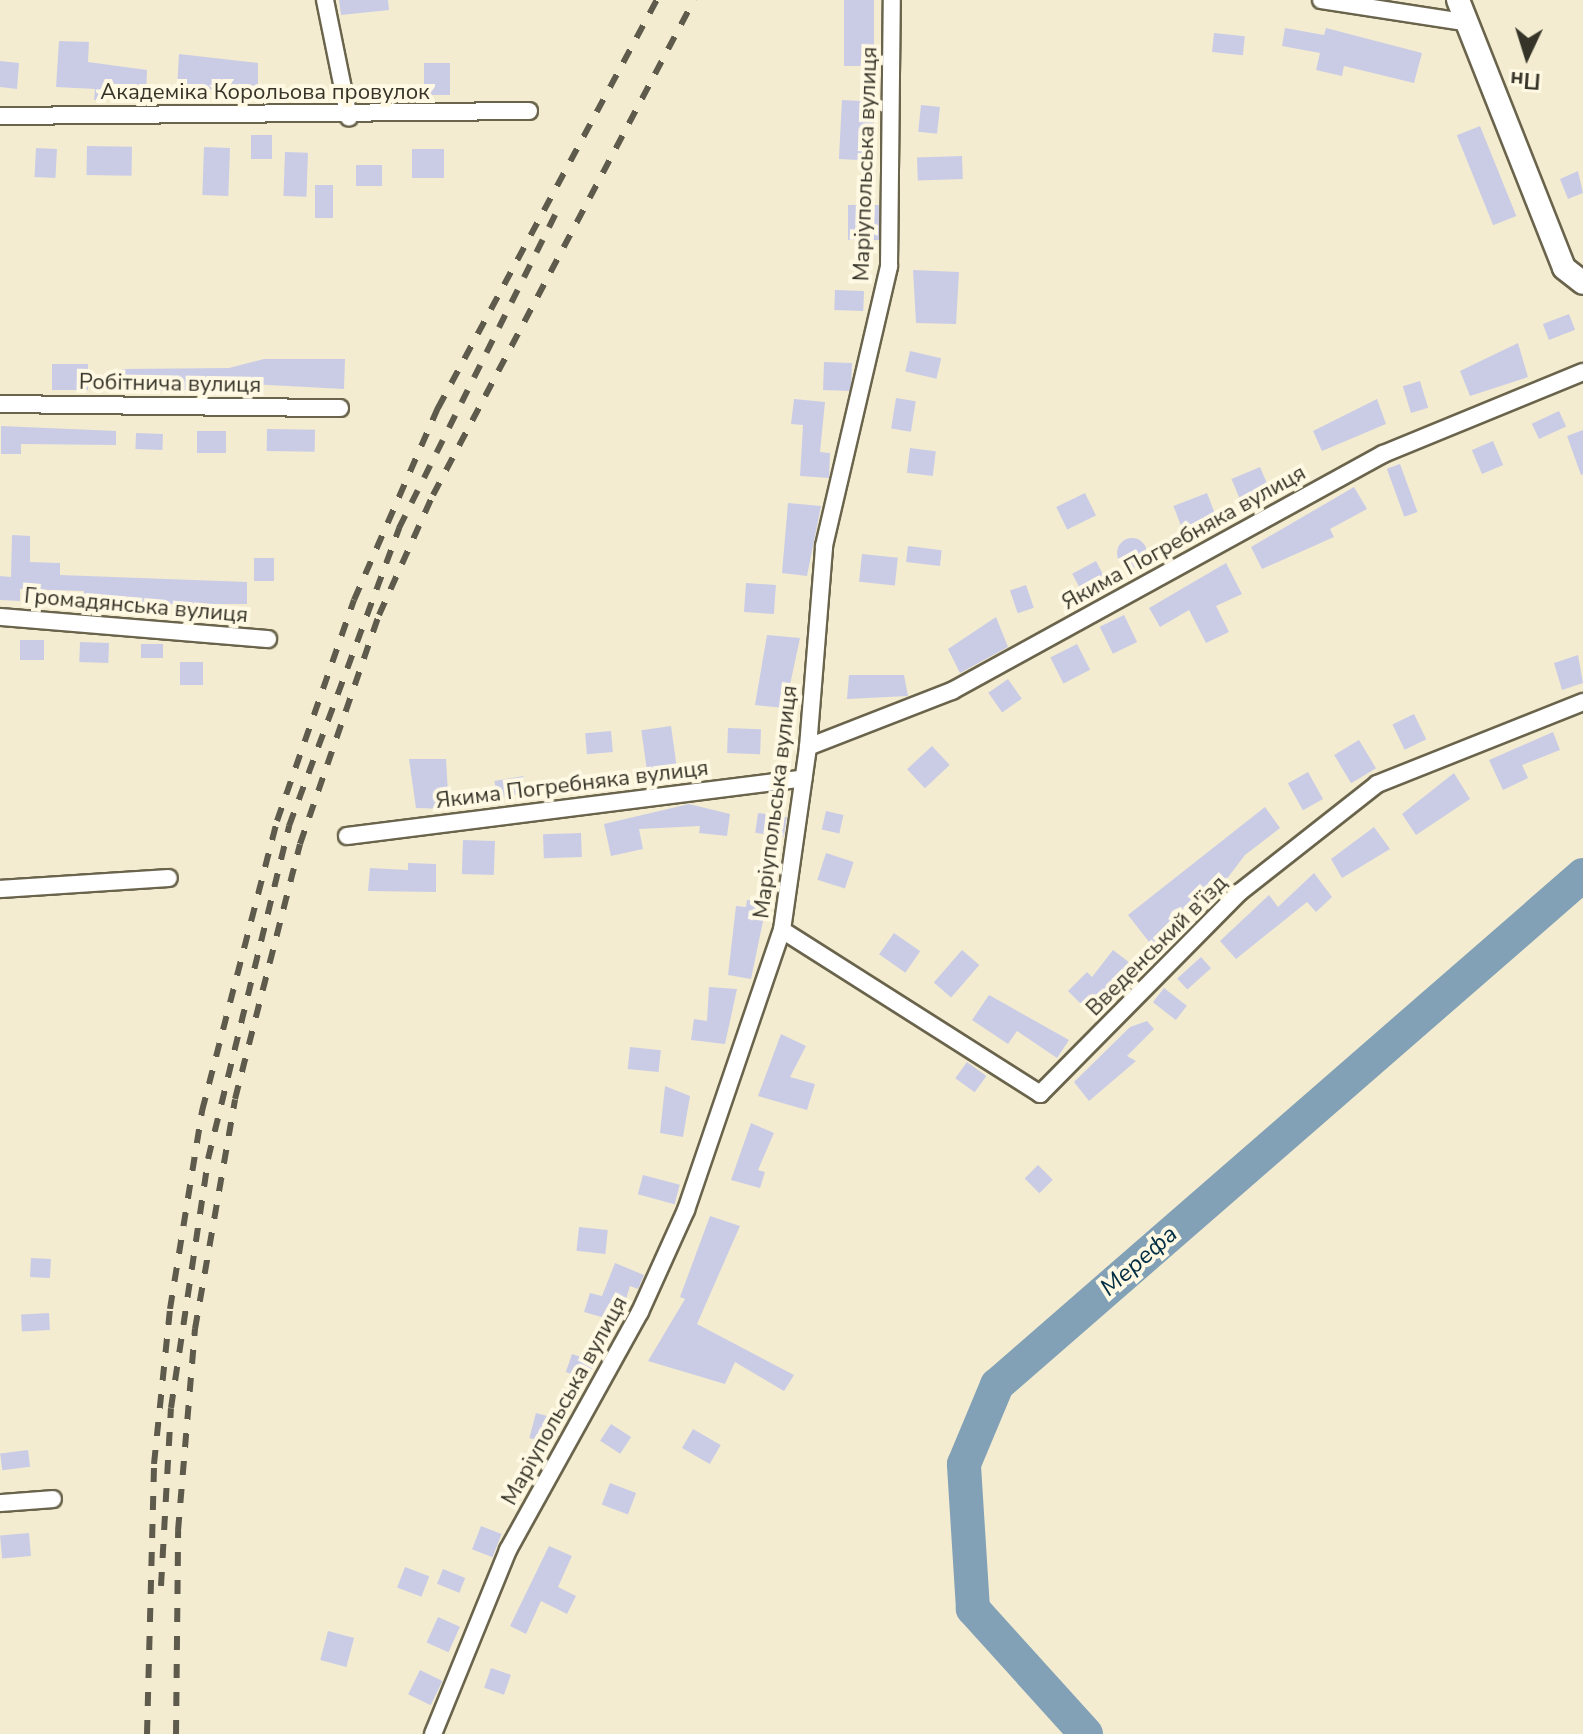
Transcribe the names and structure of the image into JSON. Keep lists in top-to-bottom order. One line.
{"streets":{"street":["Академіка Корольова провулок","Маріупольська вулиця","Робітнича вулиця","Якима Погребняка вулиця","Громадянська вулиця","Введенський в'їзд"]},"crossings":[["Маріупольська вулиця","Якима Погребняка вулиця"],["Маріупольська вулиця","Введенський в'їзд"]],"water":["Мерефа"],"north":"bottom"}
